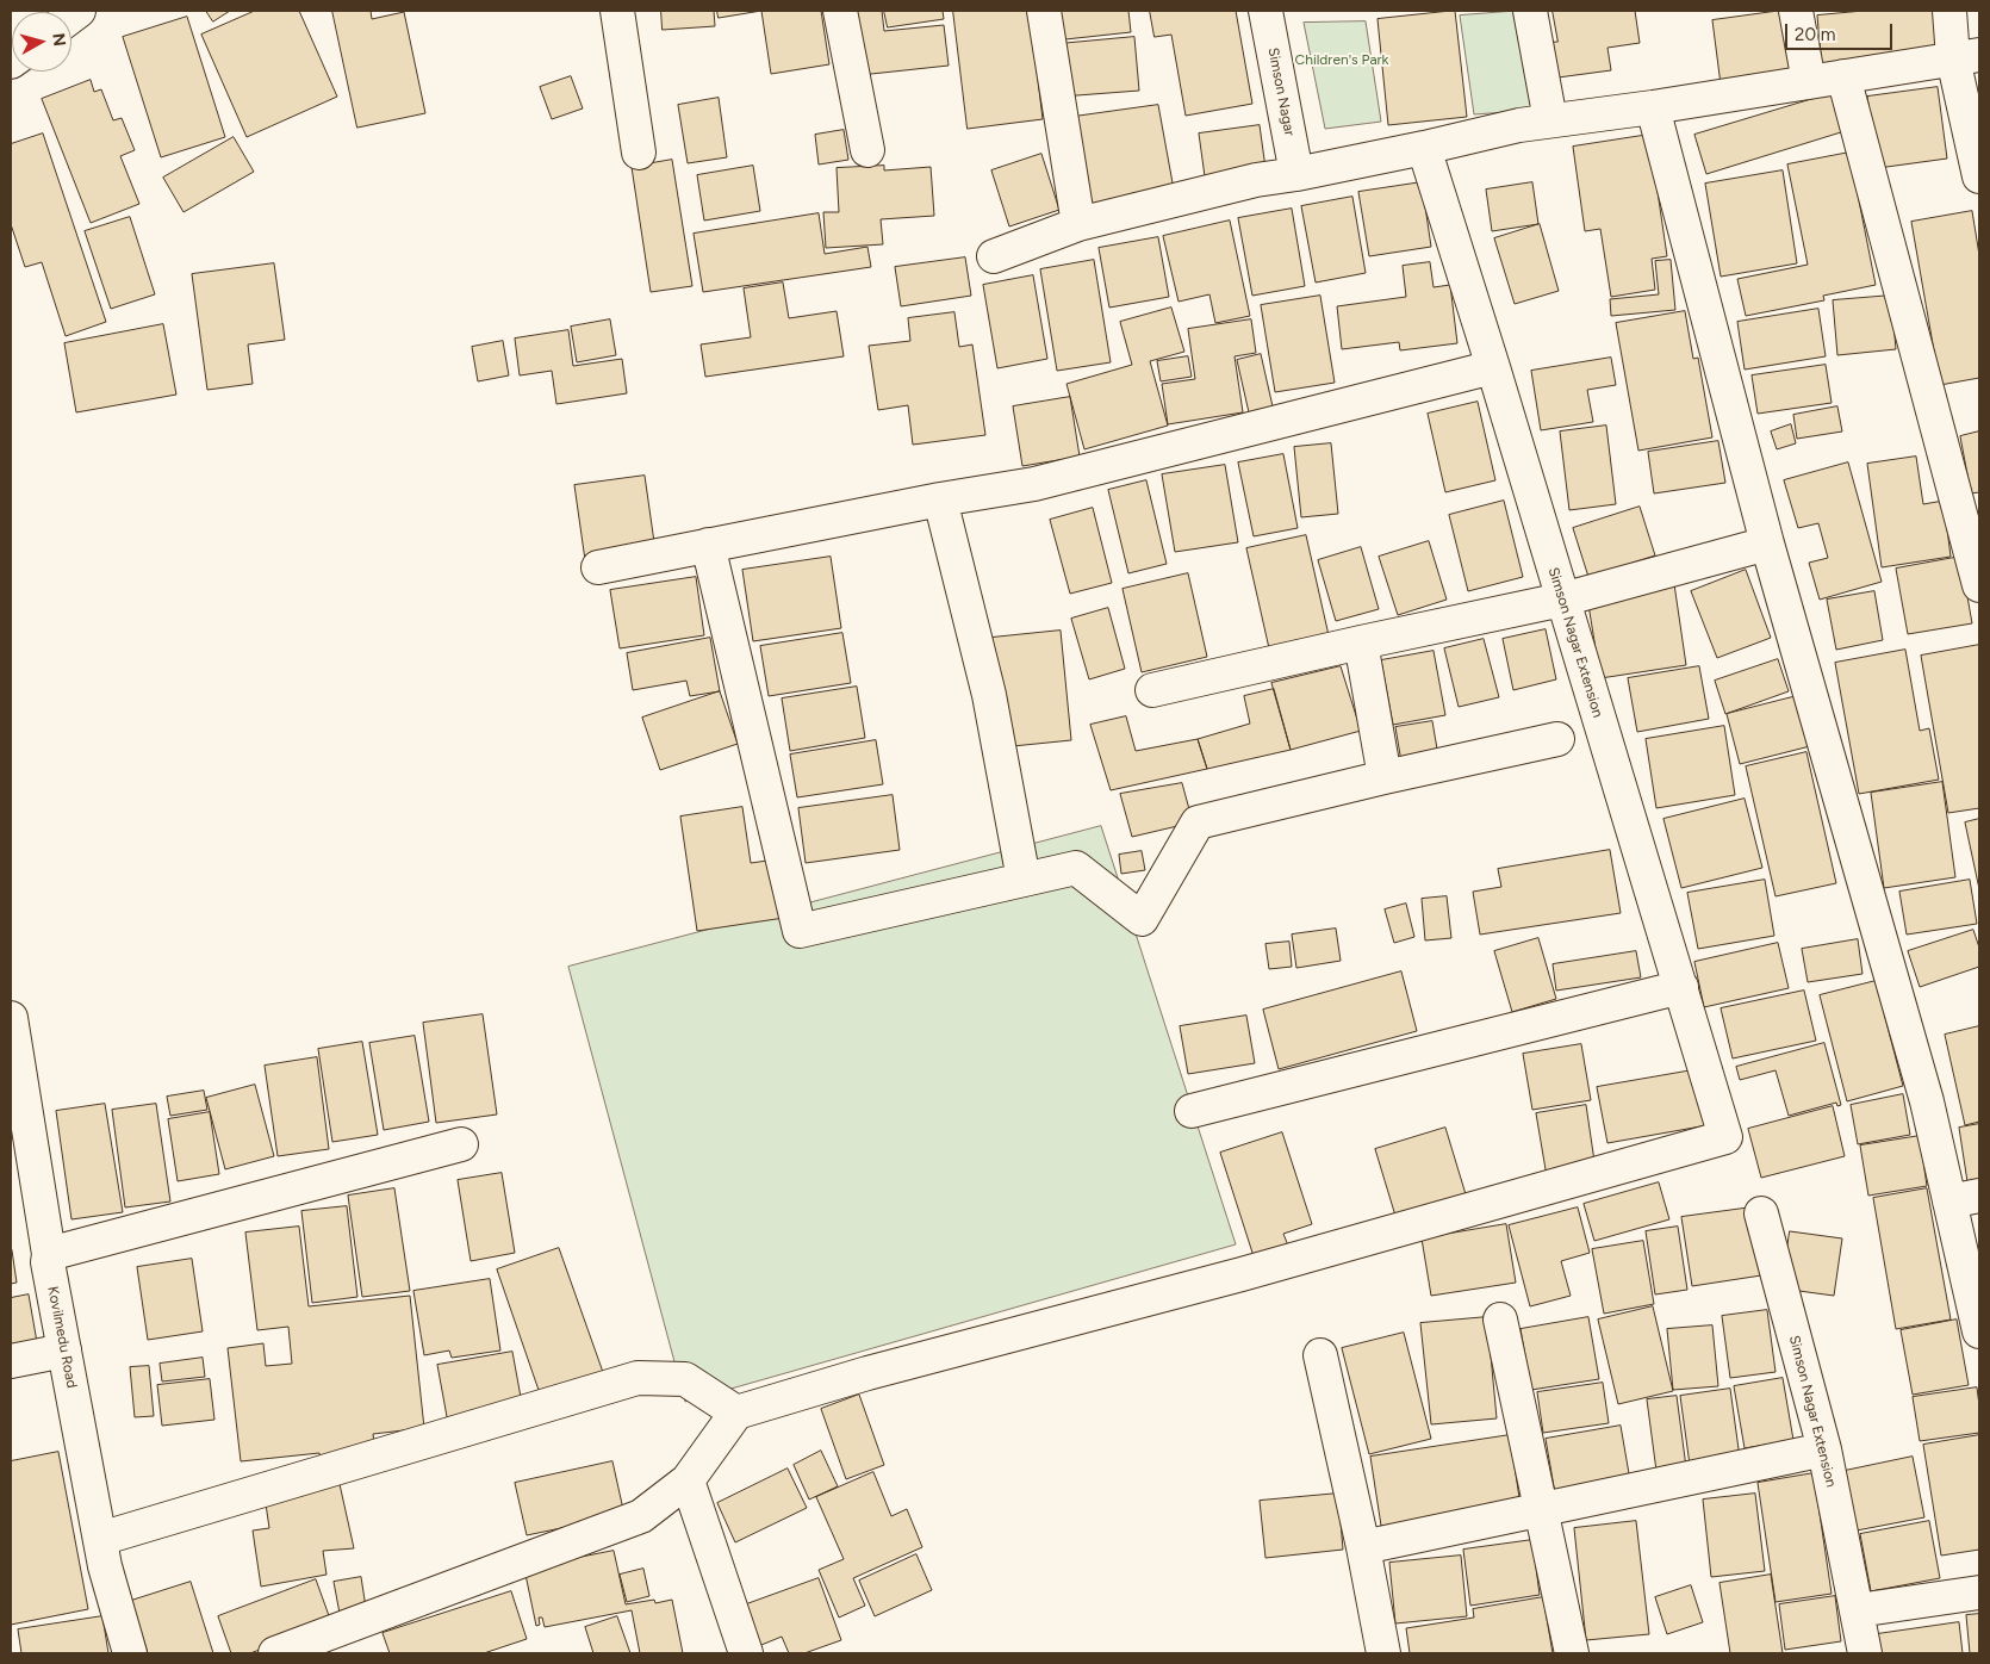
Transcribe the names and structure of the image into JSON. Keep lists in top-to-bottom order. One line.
{"streets":{"street":["Simson Nagar","Simson Nagar Extension","Kovilmedu Road"]},"parks":["Children's Park"],"scale_bar":"20 m","north":"right"}
